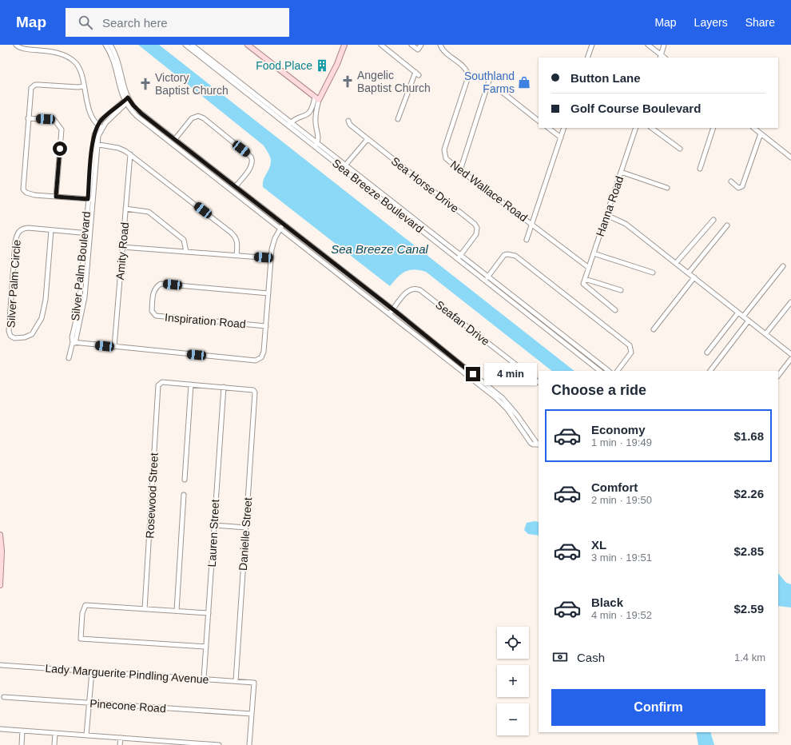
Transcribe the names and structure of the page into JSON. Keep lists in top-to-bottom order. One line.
{"streets":{"street":["Sea Horse Drive","Ned Wallace Road","Sea Breeze Boulevard","Hanna Road","Amity Road","Silver Palm Boulevard","Silver Palm Circle","Inspiration Road","Seafan Drive","Rosewood Street","Lauren Street","Danielle Street","Lady Marguerite Pindling Avenue","Pinecone Road"]},"crossings":[["Sea Horse Drive","Sea Breeze Boulevard"],["Ned Wallace Road","Hanna Road"],["Silver Palm Boulevard","Silver Palm Circle"],["Lauren Street","Danielle Street"],["Lauren Street","Lady Marguerite Pindling Avenue"],["Danielle Street","Lady Marguerite Pindling Avenue"],["Lady Marguerite Pindling Avenue","Pinecone Road"]],"water":["Sea Breeze Canal"],"places":{"building":["Food Place"],"church":["Angelic Baptist Church","Victory Baptist Church"],"shop":["Southland Farms"]},"page":{"header":"Map","search":"Search here","nav":["Map","Layers","Share"],"banner":["Button Lane","Golf Course Boulevard"],"bubble":"4 min","heading":"Choose a ride","list":[{"name":"Economy","note":"1 min · 19:49","value":"$1.68"},{"name":"Comfort","note":"2 min · 19:50","value":"$2.26"},{"name":"XL","note":"3 min · 19:51","value":"$2.85"},{"name":"Black","note":"4 min · 19:52","value":"$2.59"}],"map_buttons":["+","−"],"pay":["Cash","1.4 km"],"buttons":"Confirm"}}
